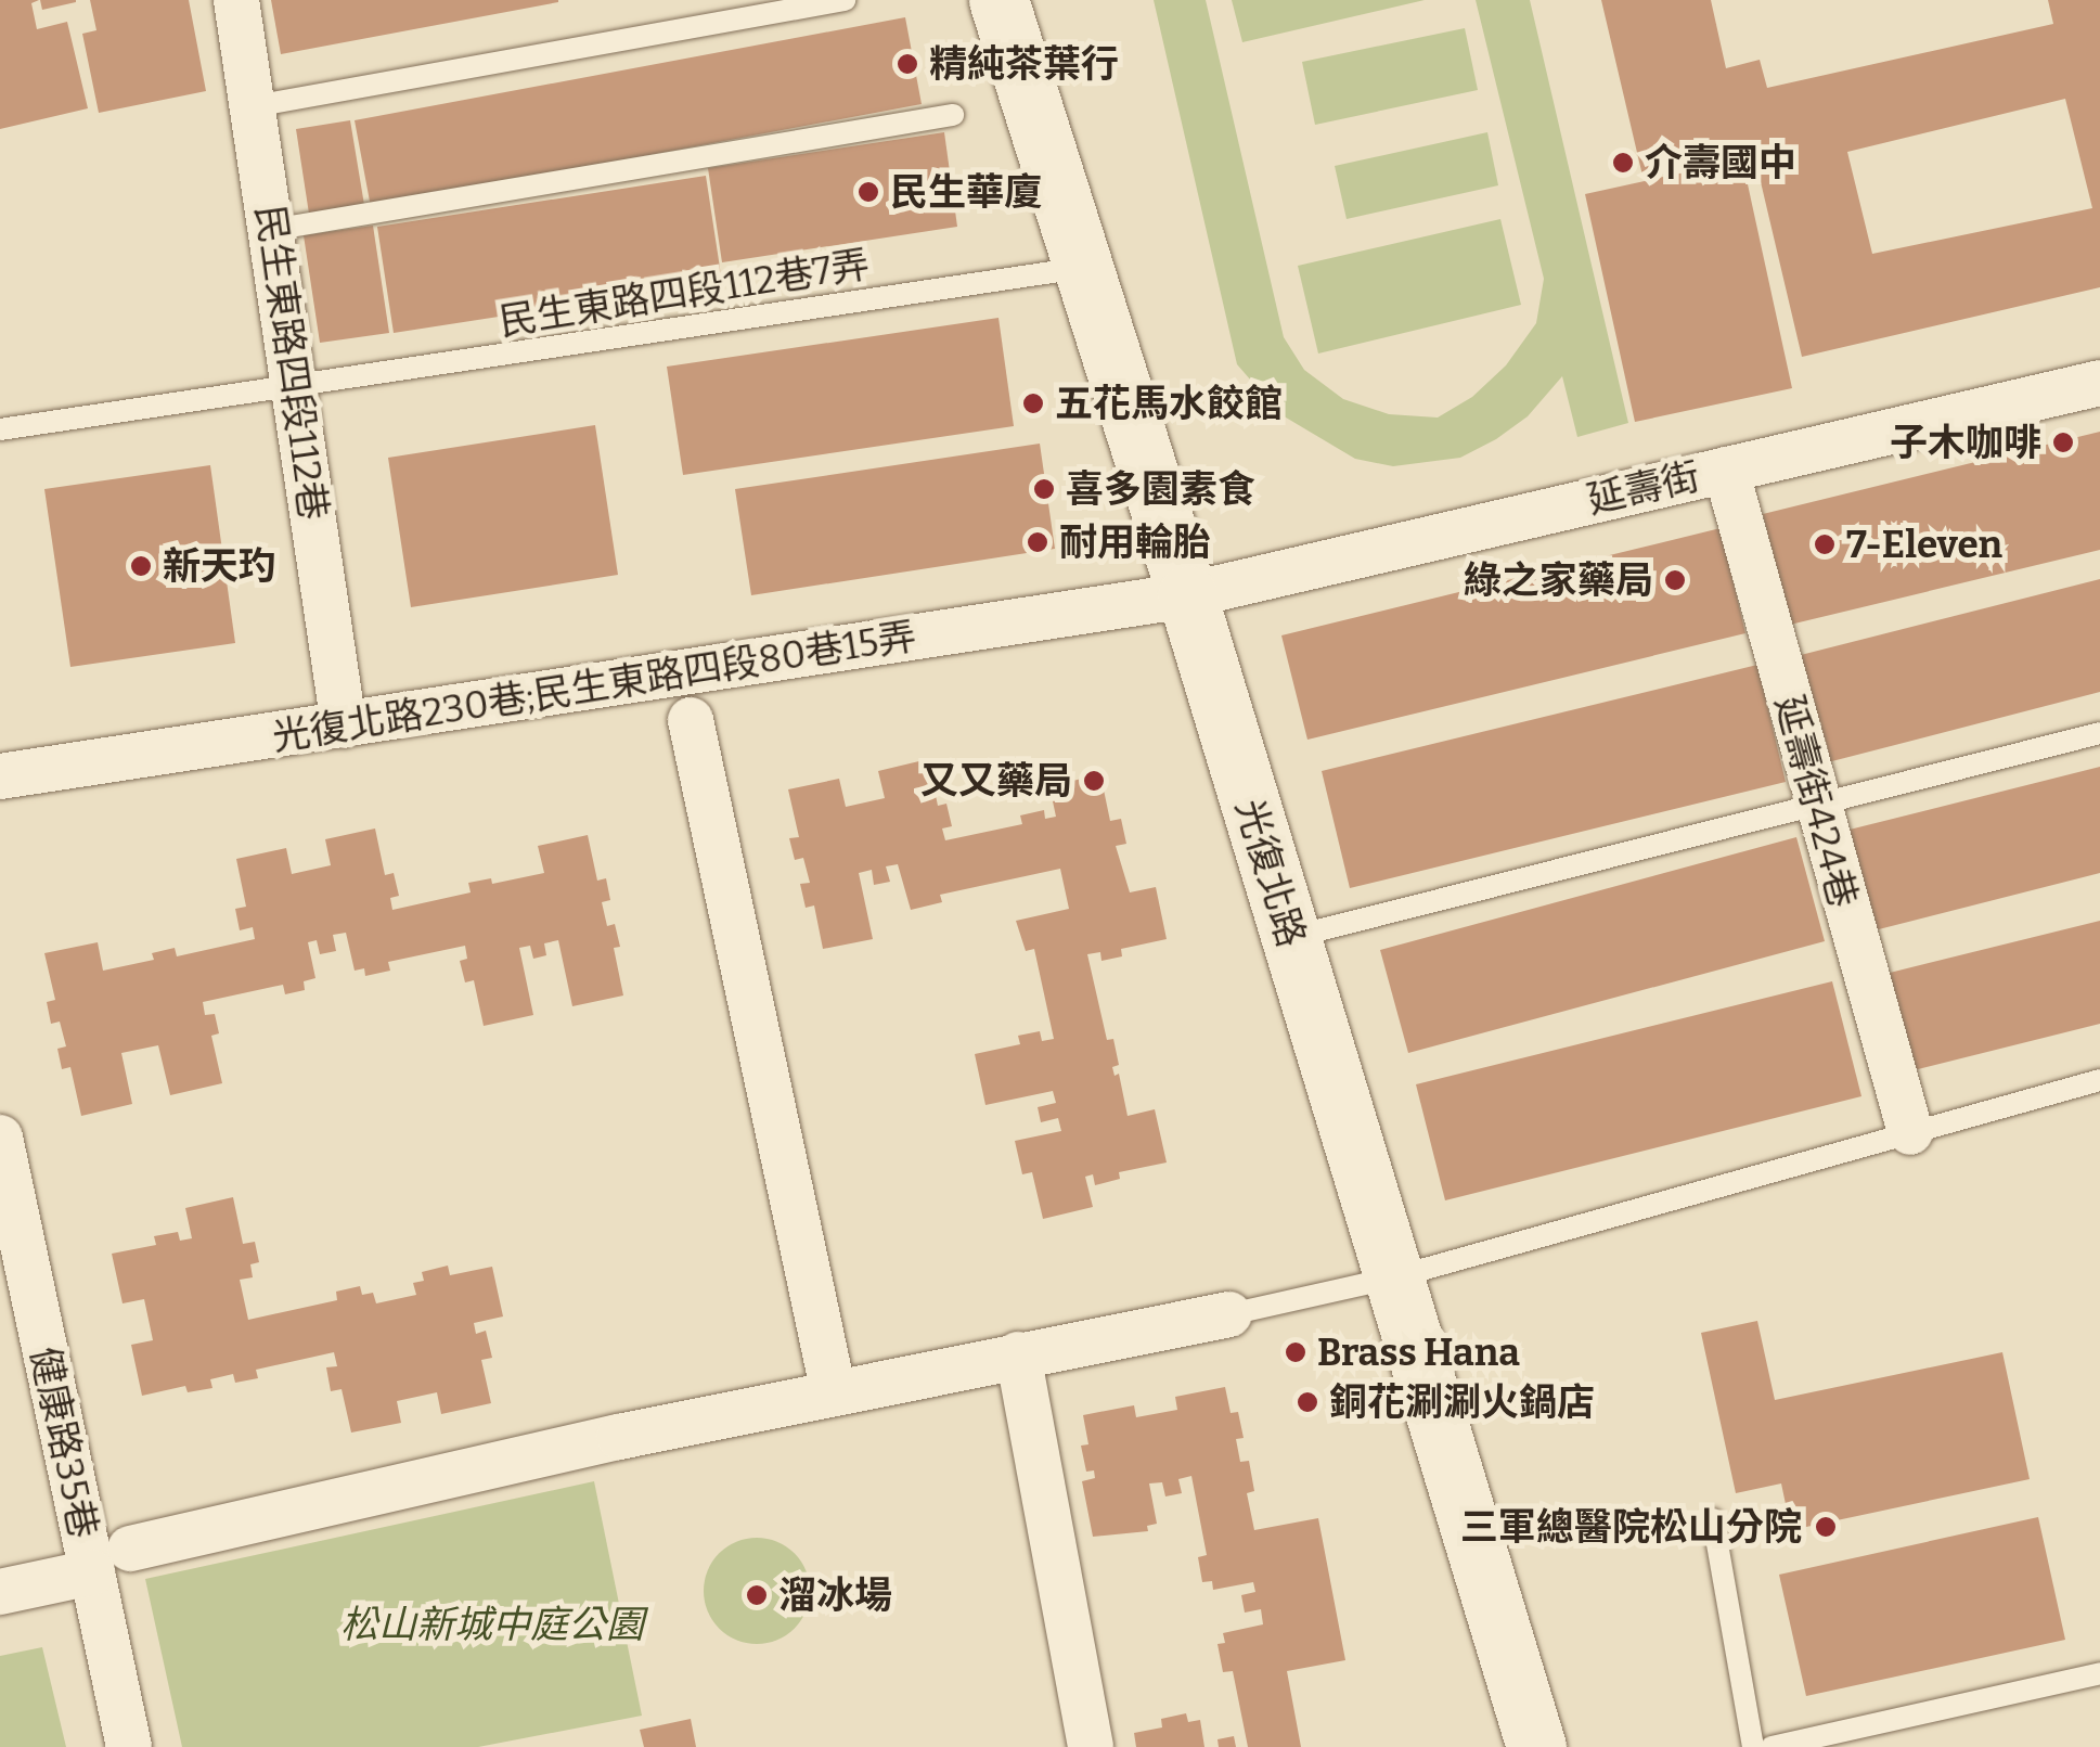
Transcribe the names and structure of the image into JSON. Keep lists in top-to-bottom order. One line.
{"streets":{"street":["民生東路四段112巷","延壽街","光復北路230巷;民生東路四段80巷15弄","延壽街424巷","光復北路","健康路35巷"],"lane":["民生東路四段112巷7弄"]},"crossings":[["民生東路四段112巷7弄","民生東路四段112巷"],["民生東路四段112巷7弄","光復北路"],["民生東路四段112巷","光復北路230巷;民生東路四段80巷15弄"],["延壽街","光復北路230巷;民生東路四段80巷15弄"],["延壽街","延壽街424巷"],["延壽街","光復北路"],["光復北路230巷;民生東路四段80巷15弄","光復北路"]],"parks":["松山新城中庭公園"],"places":["精純茶葉行","介壽國中","民生華廈","五花馬水餃館","子木咖啡","喜多園素食","耐用輪胎","7-Eleven","新天玓","綠之家藥局","又又藥局","Brass Hana","銅花涮涮火鍋店","三軍總醫院松山分院","溜冰場"]}
